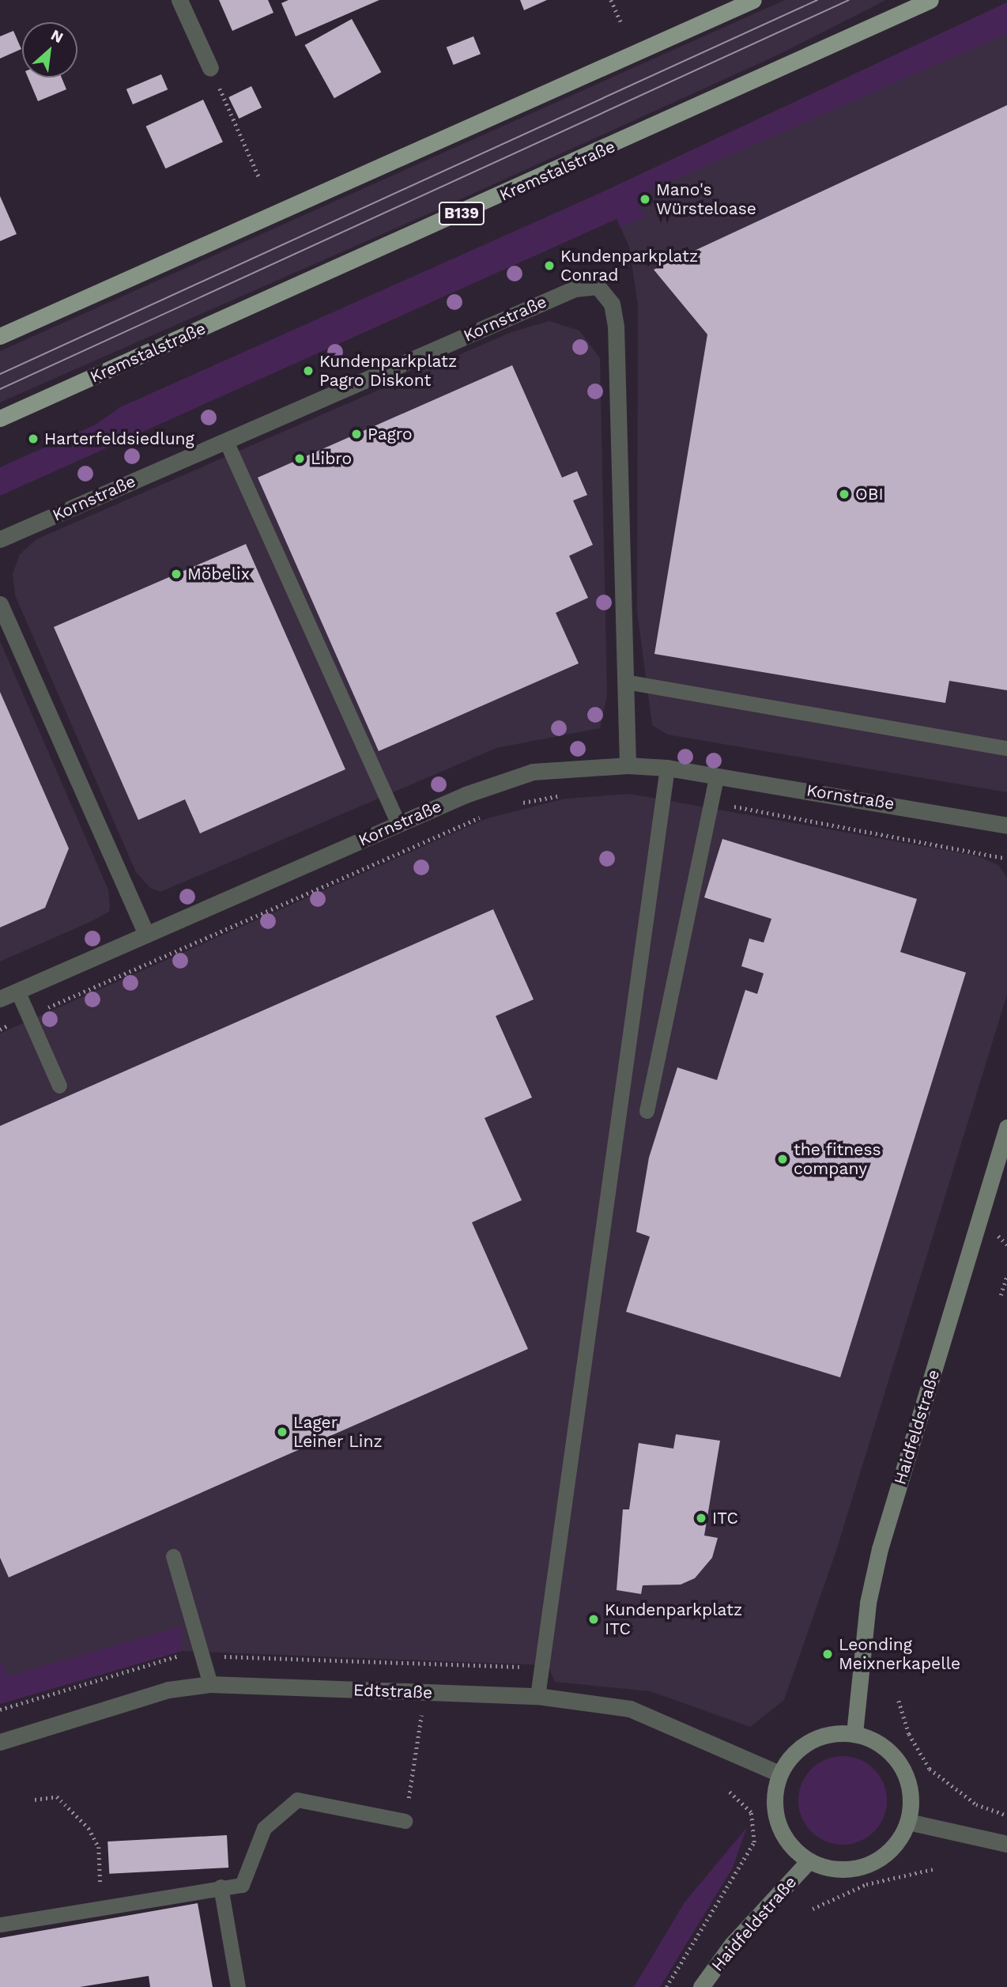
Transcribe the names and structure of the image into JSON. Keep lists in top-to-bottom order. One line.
{"streets":{"main road":["Kremstalstraße","B139"],"street":["Kornstraße","Haidfeldstraße","Edtstraße"]},"crossings":[["Haidfeldstraße","Edtstraße"]],"places":["Mano's Würsteloase","Kundenparkplatz Conrad","Kundenparkplatz Pagro Diskont","Pagro","Harterfeldsiedlung","Libro","OBI","Möbelix","the fitness company","Lager Leiner Linz","ITC","Kundenparkplatz ITC","Leonding Meixnerkapelle"],"north":"top right"}
